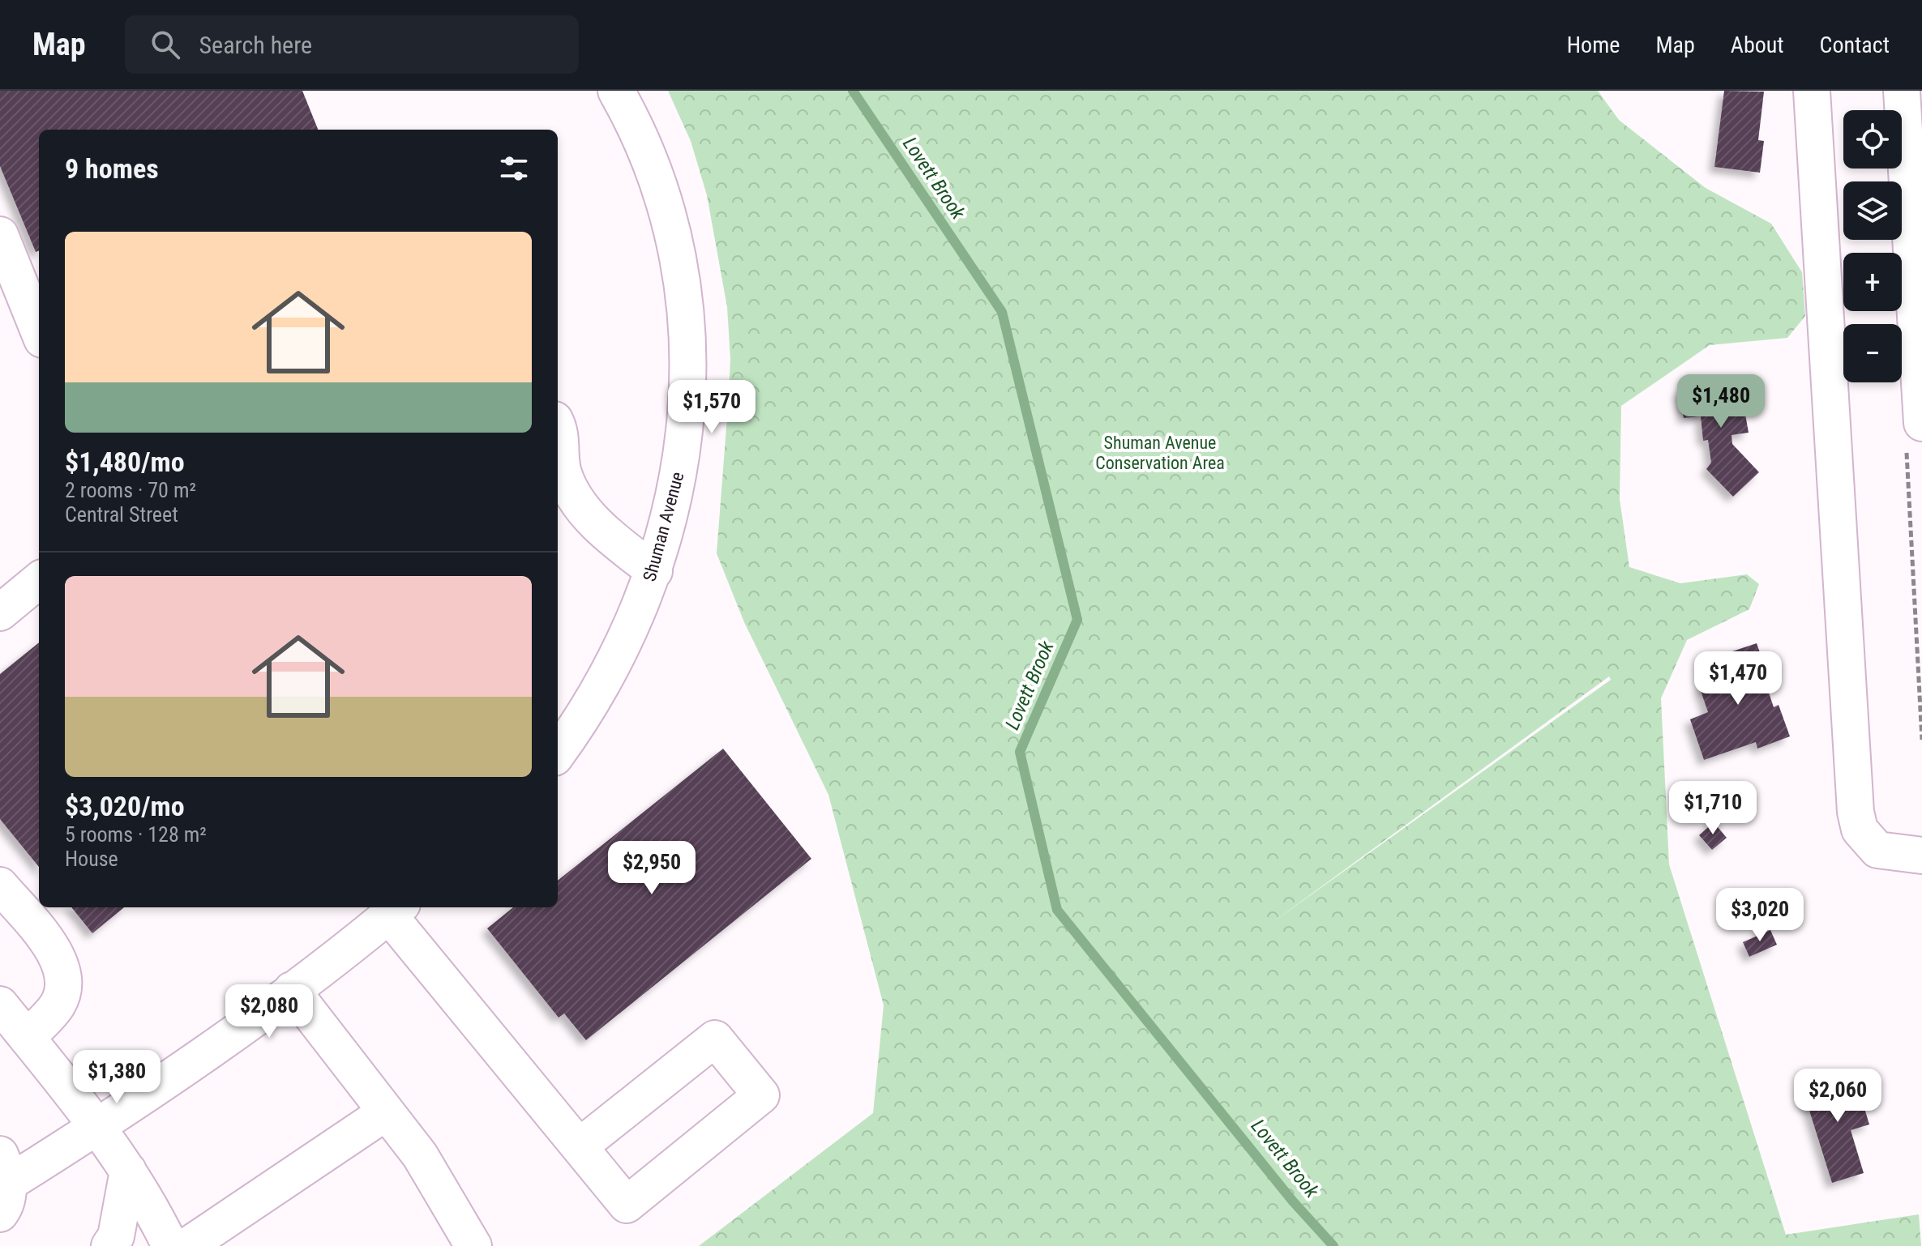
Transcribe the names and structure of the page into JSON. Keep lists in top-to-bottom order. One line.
{"streets":{"street":["Shuman Avenue"]},"water":["Lovett Brook"],"parks":["Shuman Avenue Conservation Area"],"page":{"header":"Map","search":"Search here","nav":["Home","Map","About","Contact"],"map_buttons":["+","−"],"heading":"9 homes","list":[{"name":"$1,480/mo","note":"2 rooms · 70 m² · Central Street"},{"name":"$3,020/mo","note":"5 rooms · 128 m² · House"}],"price":["$1,480","$1,570","$1,470","$1,710","$2,950","$3,020","$2,080","$1,380","$2,060"]}}
